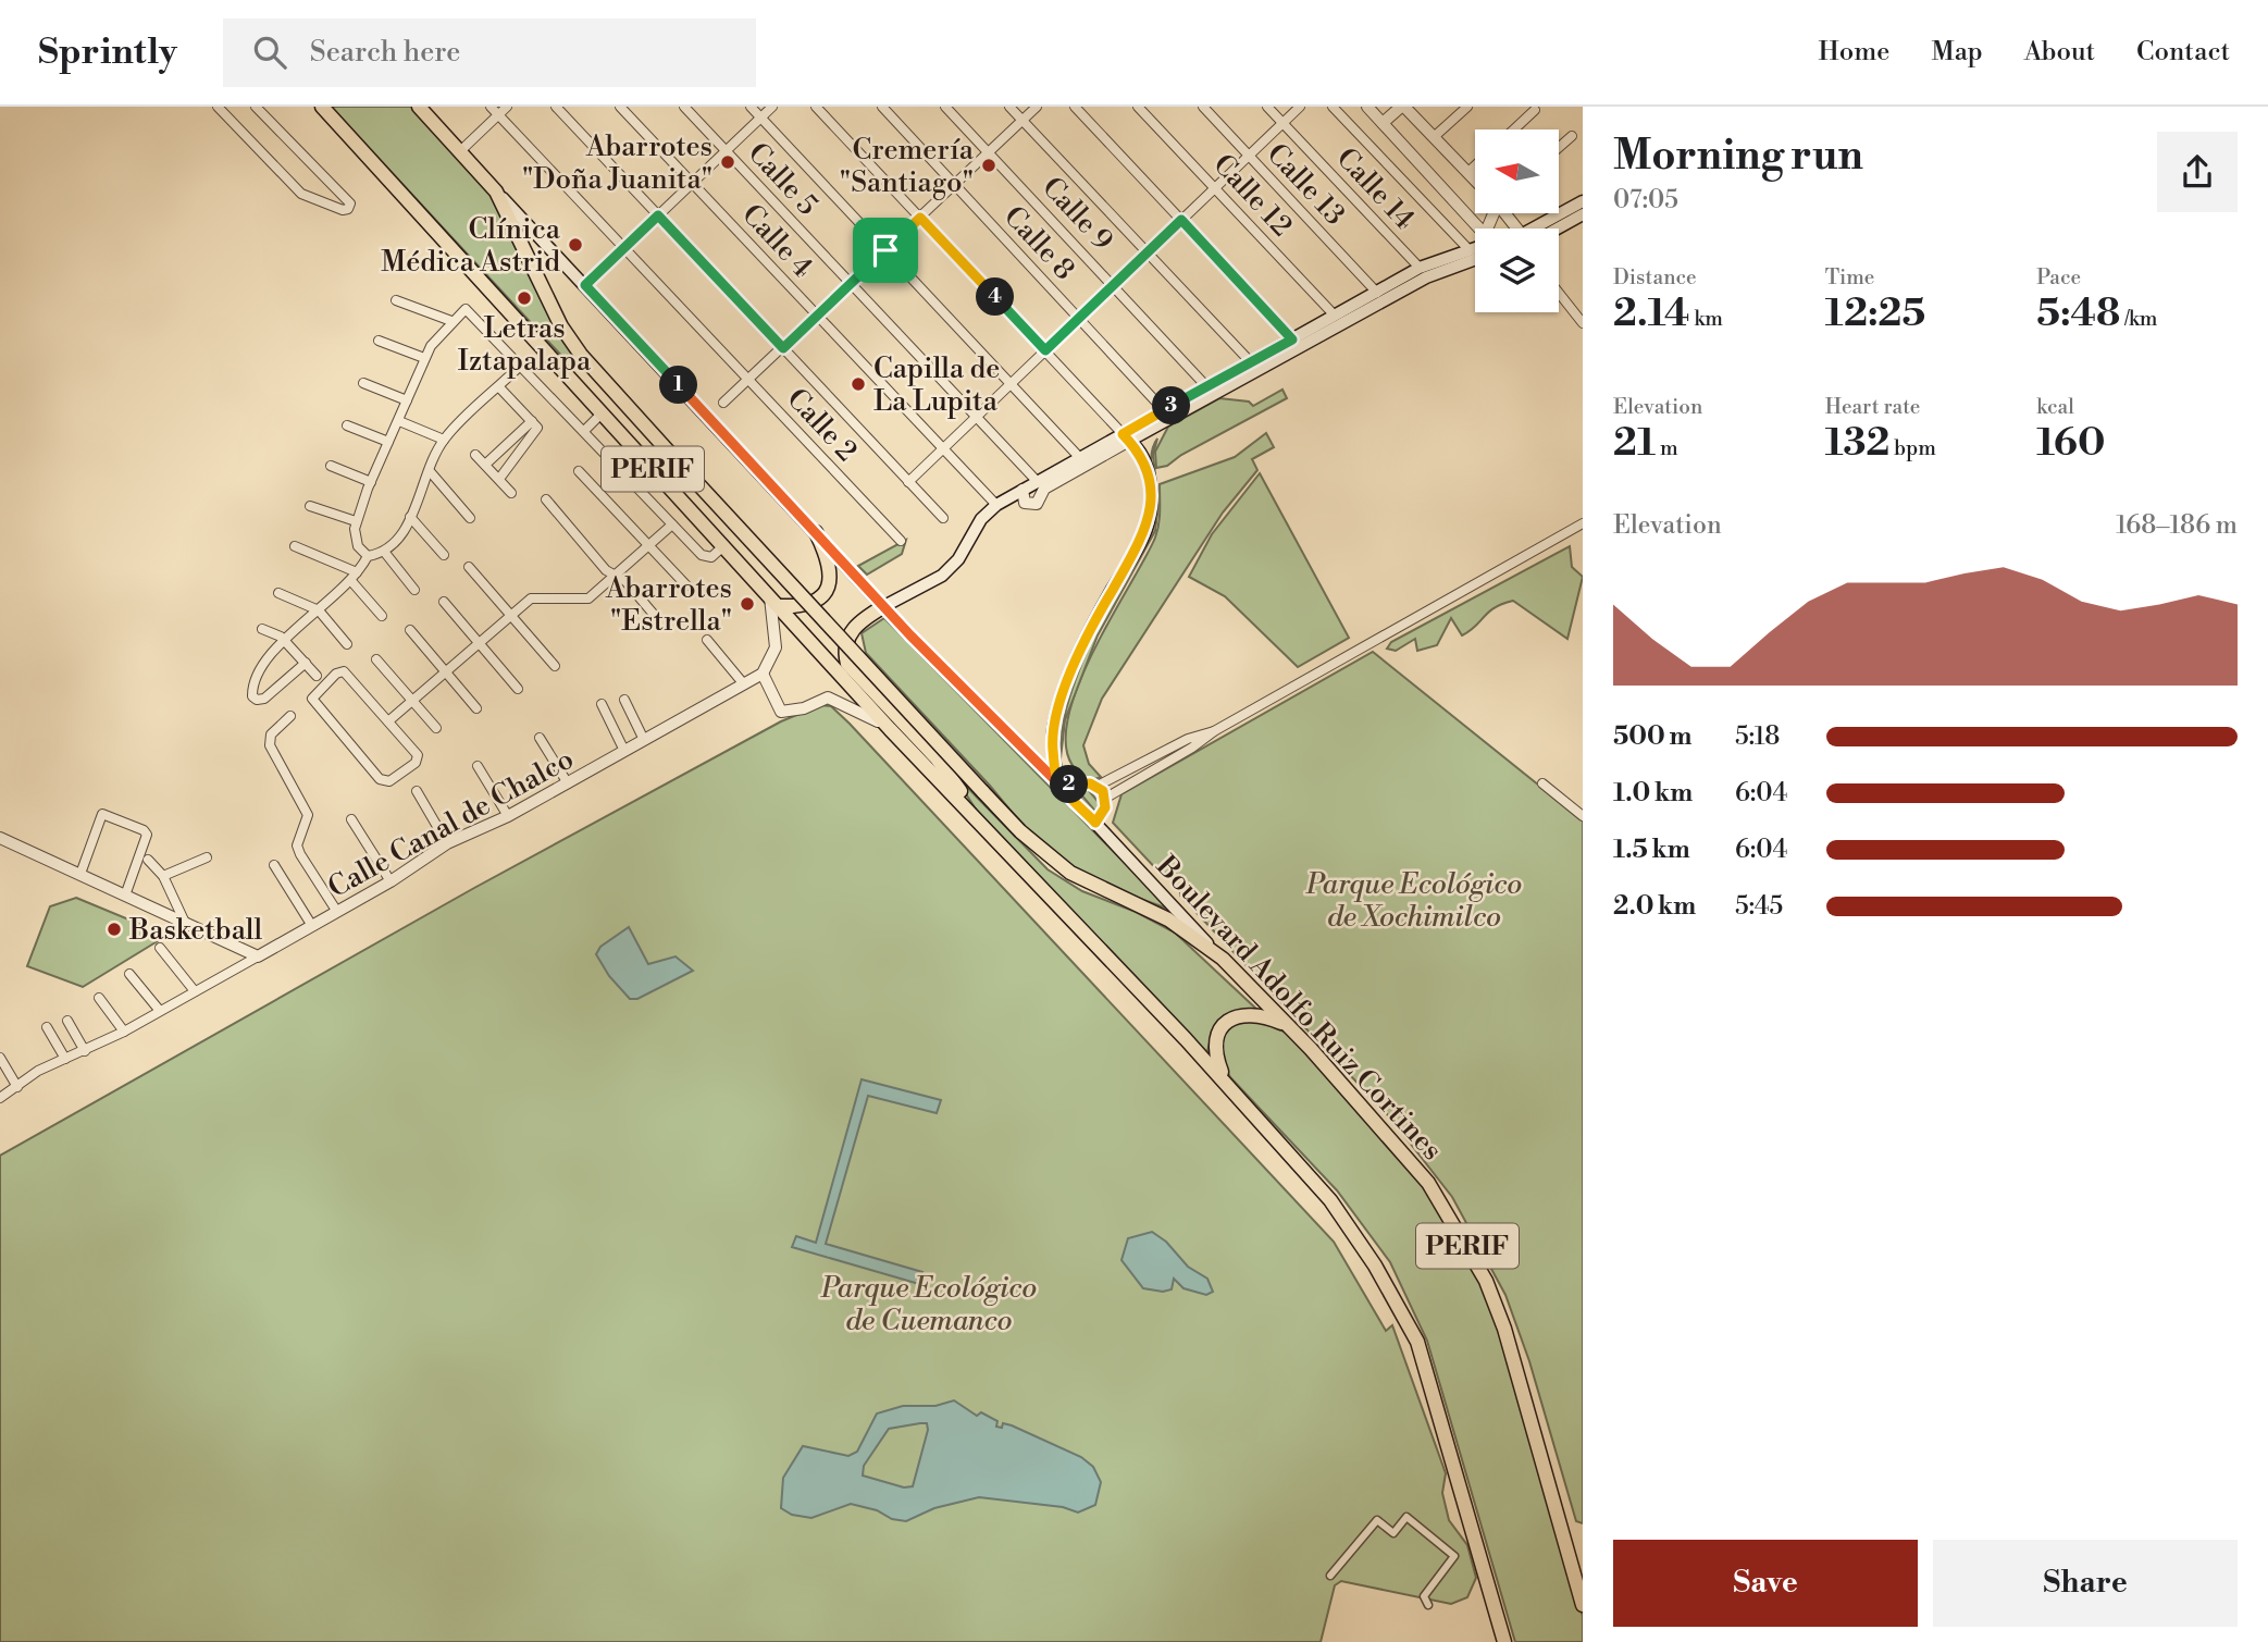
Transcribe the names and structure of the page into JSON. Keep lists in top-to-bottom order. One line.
{"streets":{"highway":["PERIF","Boulevard Adolfo Ruiz Cortines"],"street":["Calle 5","Calle 13","Calle 14","Calle 12","Calle 9","Calle 4","Calle 8","Calle 2","Calle Canal de Chalco"]},"crossings":[["PERIF","Boulevard Adolfo Ruiz Cortines"]],"parks":["Parque Ecológico de Xochimilco","Parque Ecológico de Cuemanco"],"places":["Abarrotes \"Doña Juanita\"","Cremería \"Santiago\"","Clínica Médica Astrid","Letras Iztapalapa","Capilla de La Lupita","Abarrotes \"Estrella\"","Basketball"],"north":"left","page":{"header":"Sprintly","search":"Search here","nav":["Home","Map","About","Contact"],"heading":["Morning run","07:05"],"stats":[["Distance","2.14 km"],["Time","12:25"],["Pace","5:48 /km"],["Elevation","21 m"],["Heart rate","132 bpm"],["kcal","160"]],"pins":["4","1","3","2"],"chart":["Elevation","168–186 m"],"list":[{"name":"500 m","note":"5:18"},{"name":"1.0 km","note":"6:04"},{"name":"1.5 km","note":"6:04"},{"name":"2.0 km","note":"5:45"}],"buttons":["Save","Share"]}}
